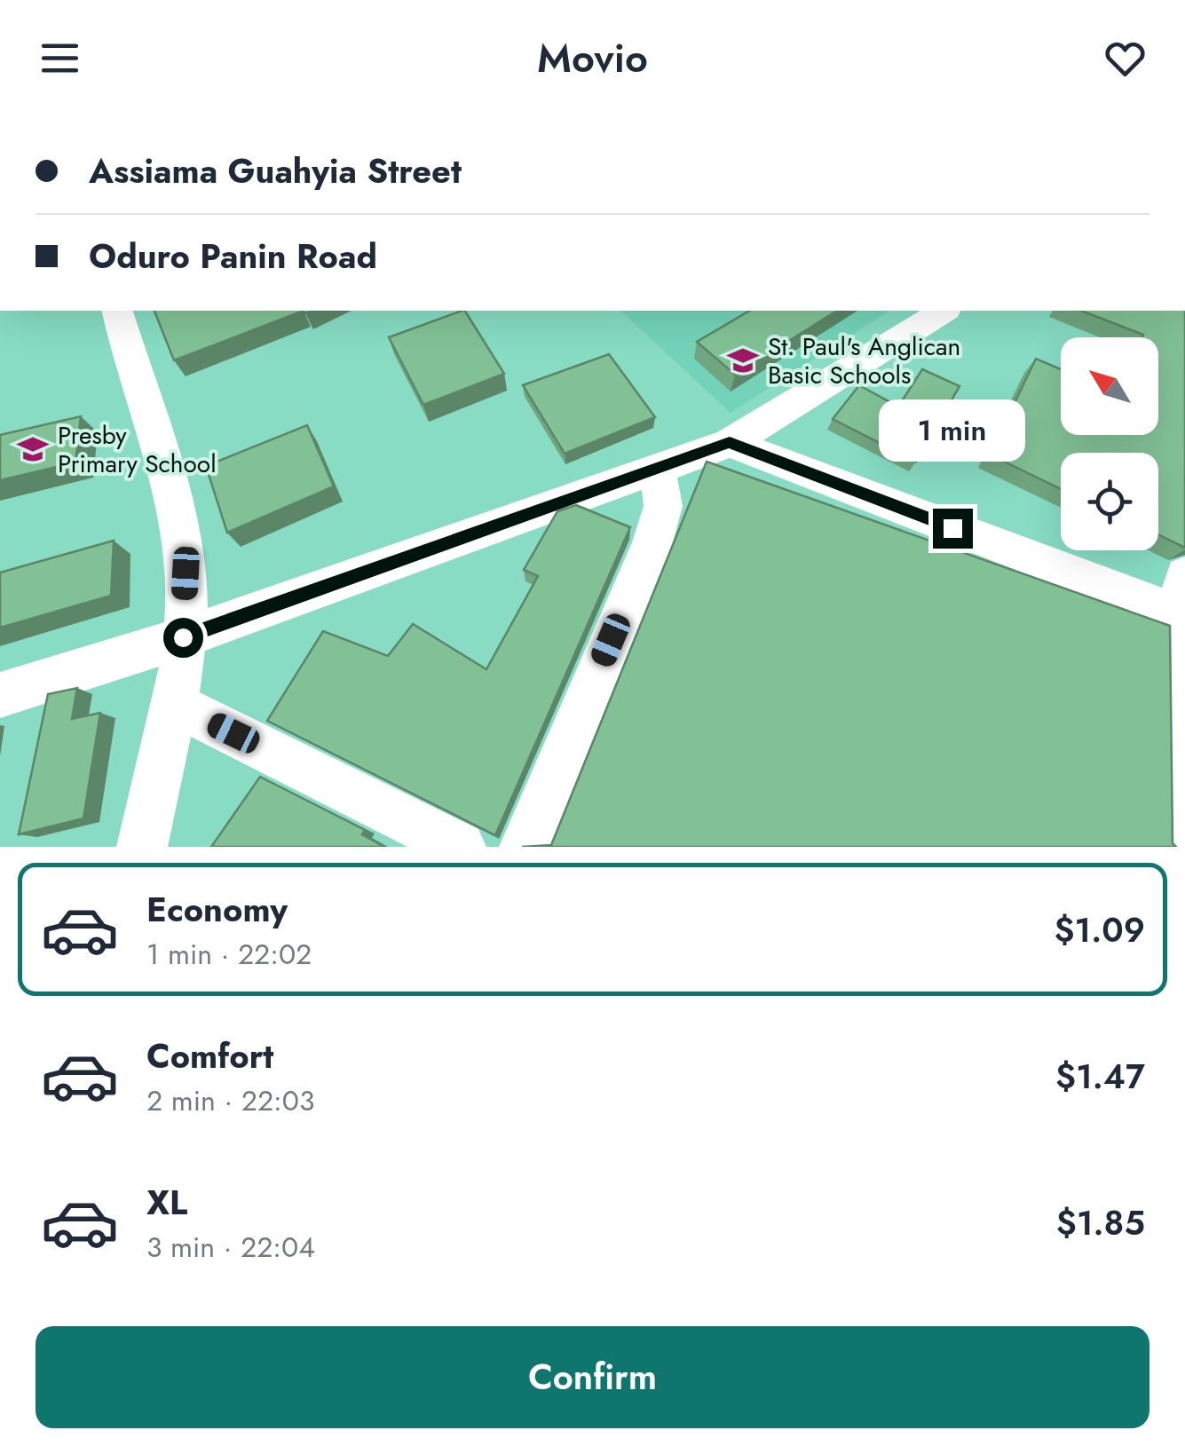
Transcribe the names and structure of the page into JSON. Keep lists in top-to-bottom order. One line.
{"places":{"school or university":["St. Paul's Anglican Basic Schools","Presby Primary School"]},"north":"top left","page":{"header":"Movio","banner":["Assiama Guahyia Street","Oduro Panin Road"],"bubble":"1 min","list":[{"name":"Economy","note":"1 min · 22:02","value":"$1.09"},{"name":"Comfort","note":"2 min · 22:03","value":"$1.47"},{"name":"XL","note":"3 min · 22:04","value":"$1.85"}],"buttons":"Confirm"}}
